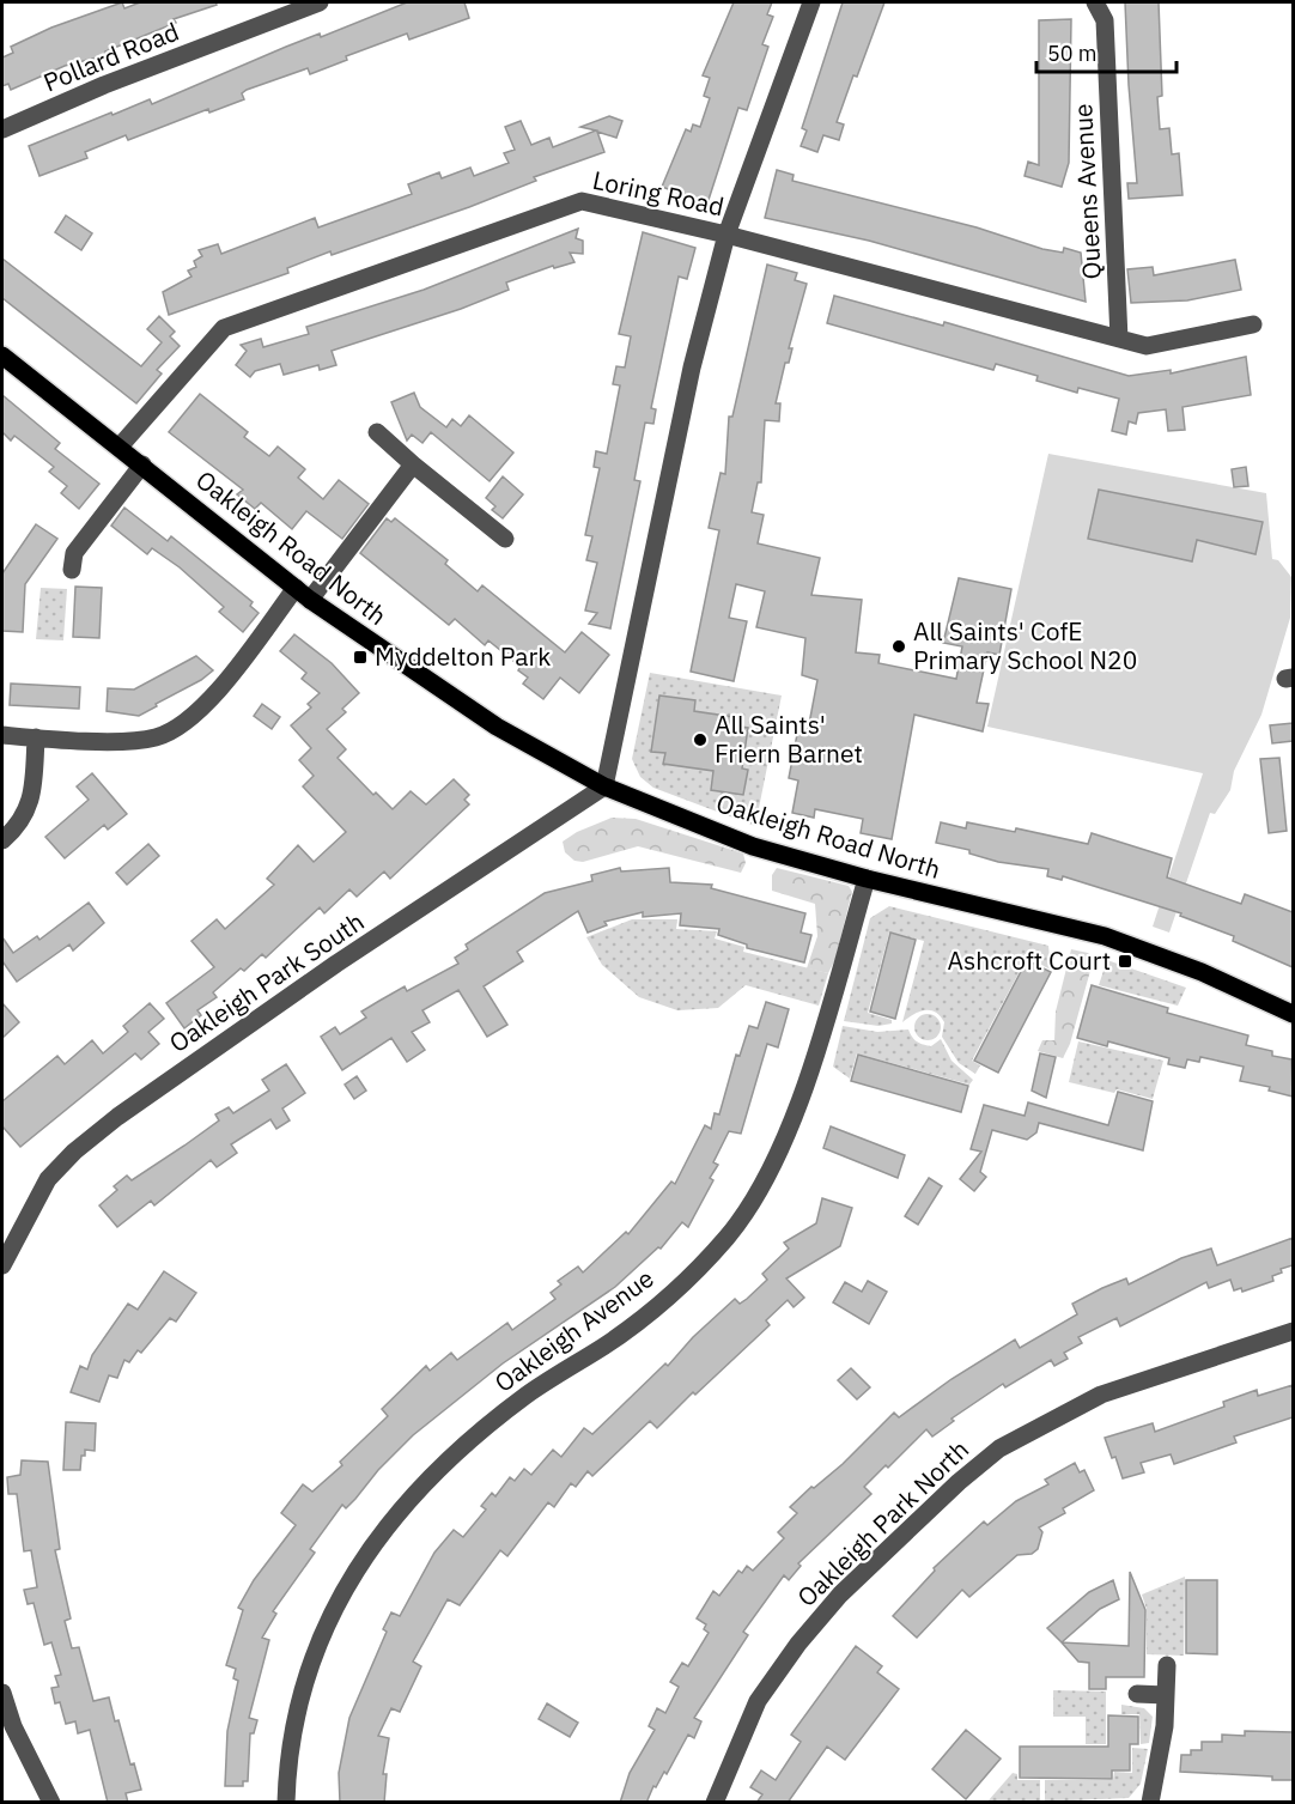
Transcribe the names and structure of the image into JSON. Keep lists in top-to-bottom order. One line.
{"streets":{"main road":["Oakleigh Road North"],"street":["Pollard Road","Queens Avenue","Loring Road","Oakleigh Park South","Oakleigh Avenue","Oakleigh Park North"]},"crossings":[["Queens Avenue","Loring Road"],["Loring Road","Oakleigh Road North"],["Oakleigh Road North","Oakleigh Park South"],["Oakleigh Road North","Oakleigh Avenue"]],"places":{"other":["All Saints' CofE Primary School N20","All Saints' Friern Barnet"],"transit":["Myddelton Park","Ashcroft Court"]},"scale_bar":"50 m"}
